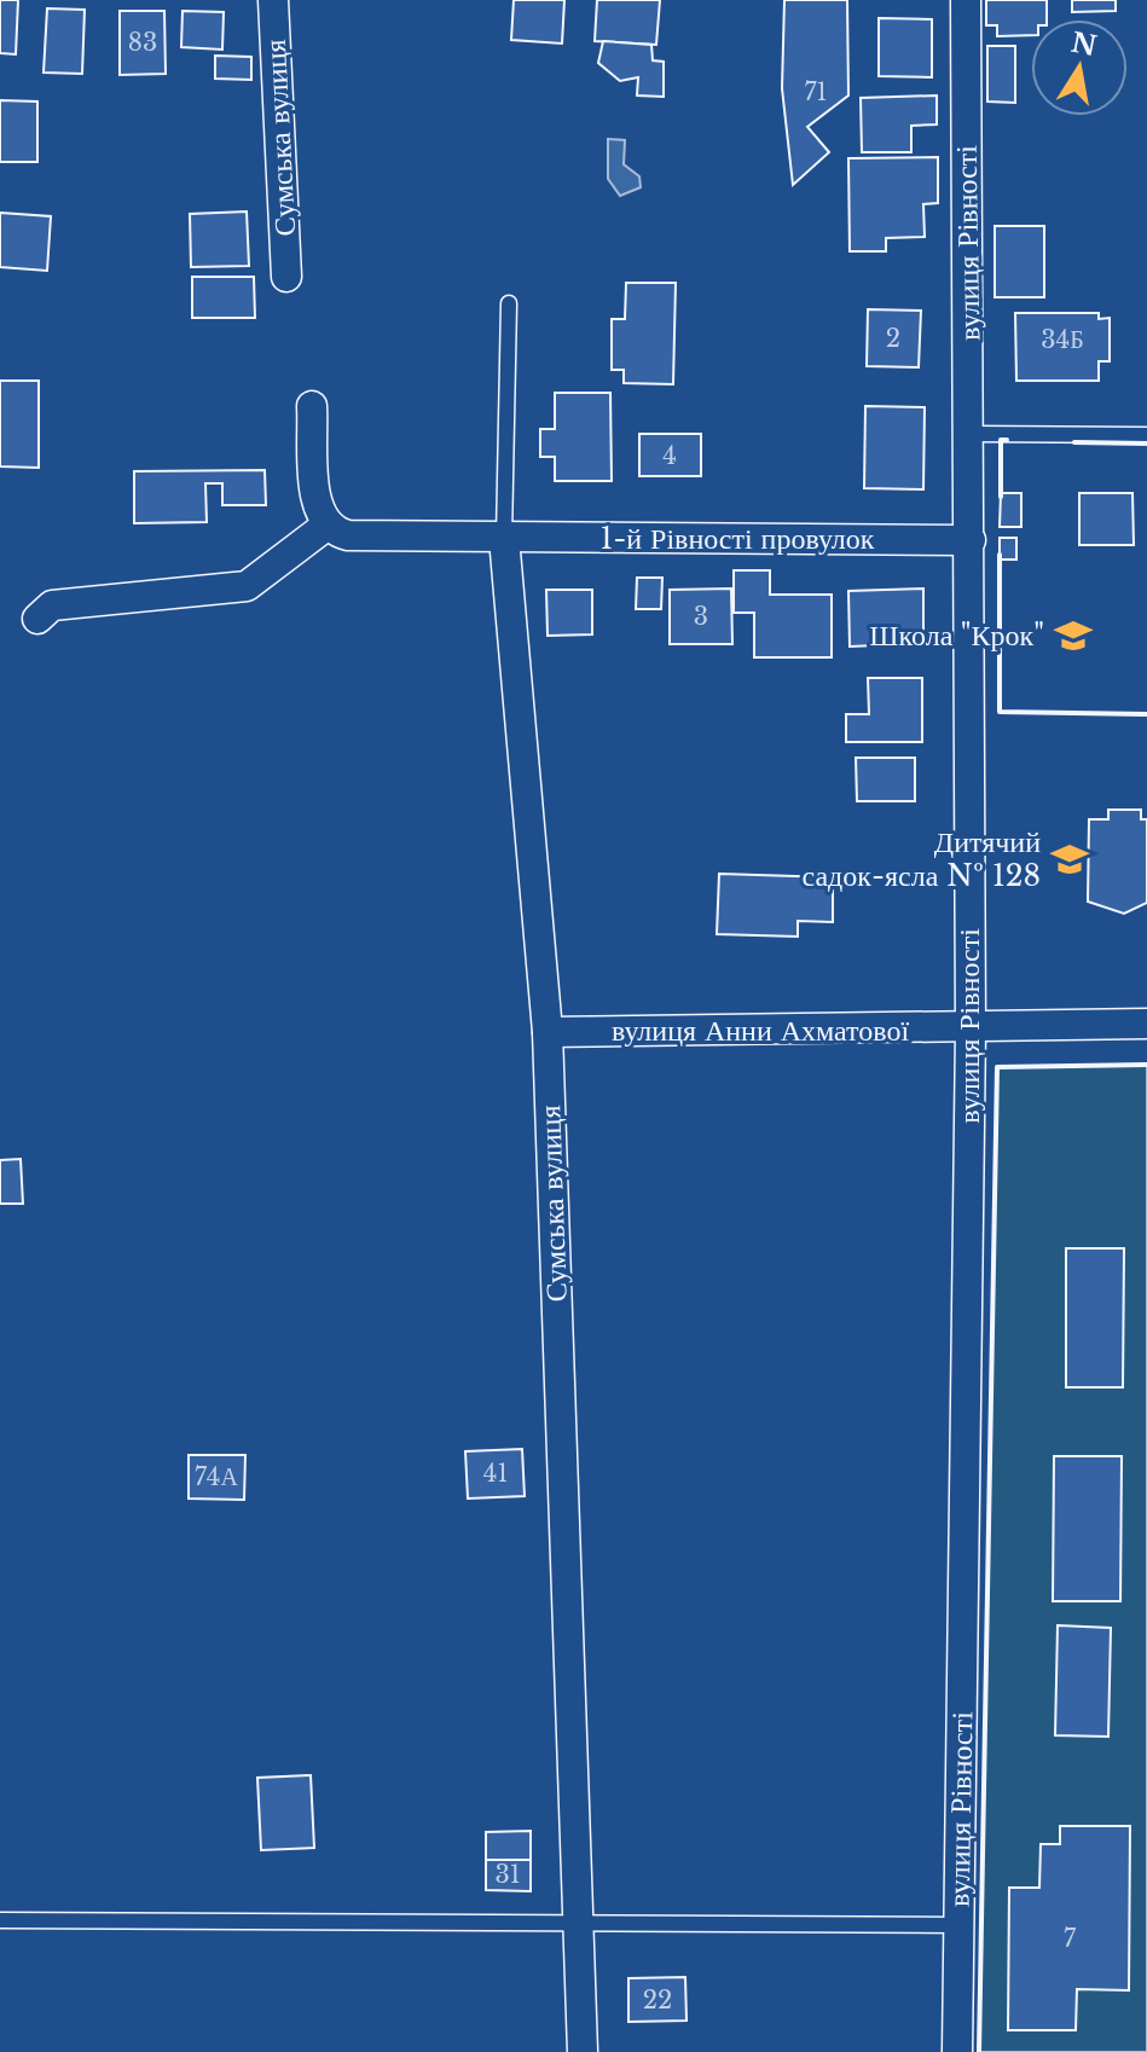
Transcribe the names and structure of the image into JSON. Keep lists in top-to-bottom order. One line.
{"streets":{"street":["Сумська вулиця","вулиця Рівності","1-й Рівності провулок","вулиця Анни Ахматової"]},"crossings":[["Сумська вулиця","1-й Рівності провулок"],["Сумська вулиця","вулиця Анни Ахматової"],["вулиця Рівності","1-й Рівності провулок"],["вулиця Рівності","вулиця Анни Ахматової"]],"places":{"school or university":["Школа \"Крок\"","Дитячий садок-ясла № 128"]},"house_numbers":["83","71","2","34Б","4","3","41","74А","31","7","22"],"north":"top"}
